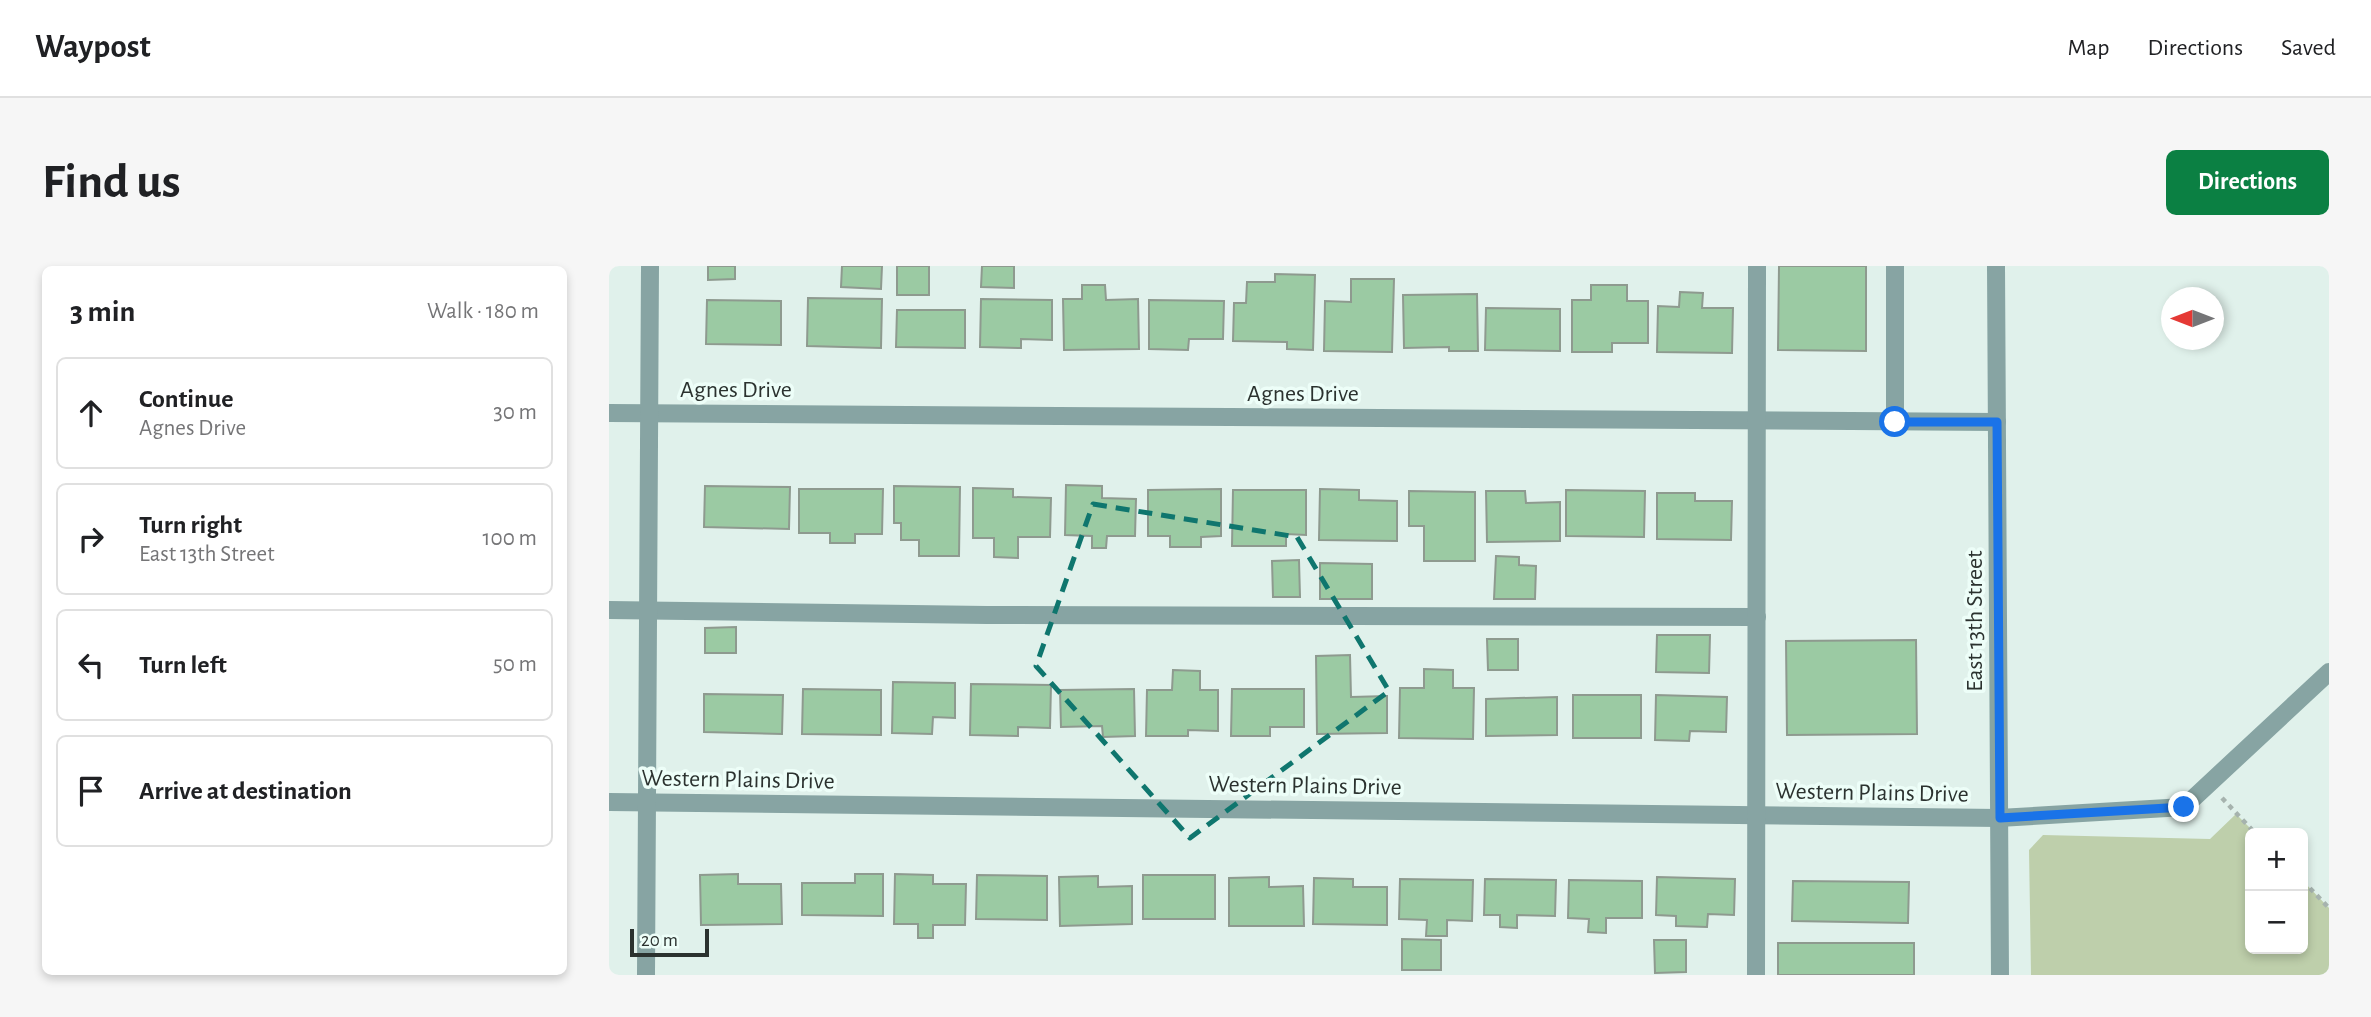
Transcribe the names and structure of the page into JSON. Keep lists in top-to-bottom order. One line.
{"streets":{"street":["Agnes Drive","East 13th Street","Western Plains Drive"]},"crossings":[["Agnes Drive","East 13th Street"],["East 13th Street","Western Plains Drive"]],"scale_bar":"20 m","north":"left","page":{"header":"Waypost","nav":["Map","Directions","Saved"],"buttons":"Directions","title":"Find us","heading":["3 min","Walk · 180 m"],"list":[["Continue","Agnes Drive","30 m"],["Turn right","East 13th Street","100 m"],["Turn left","50 m"],"Arrive at destination"],"map_buttons":["+","−"],"scale":"20 m"}}
